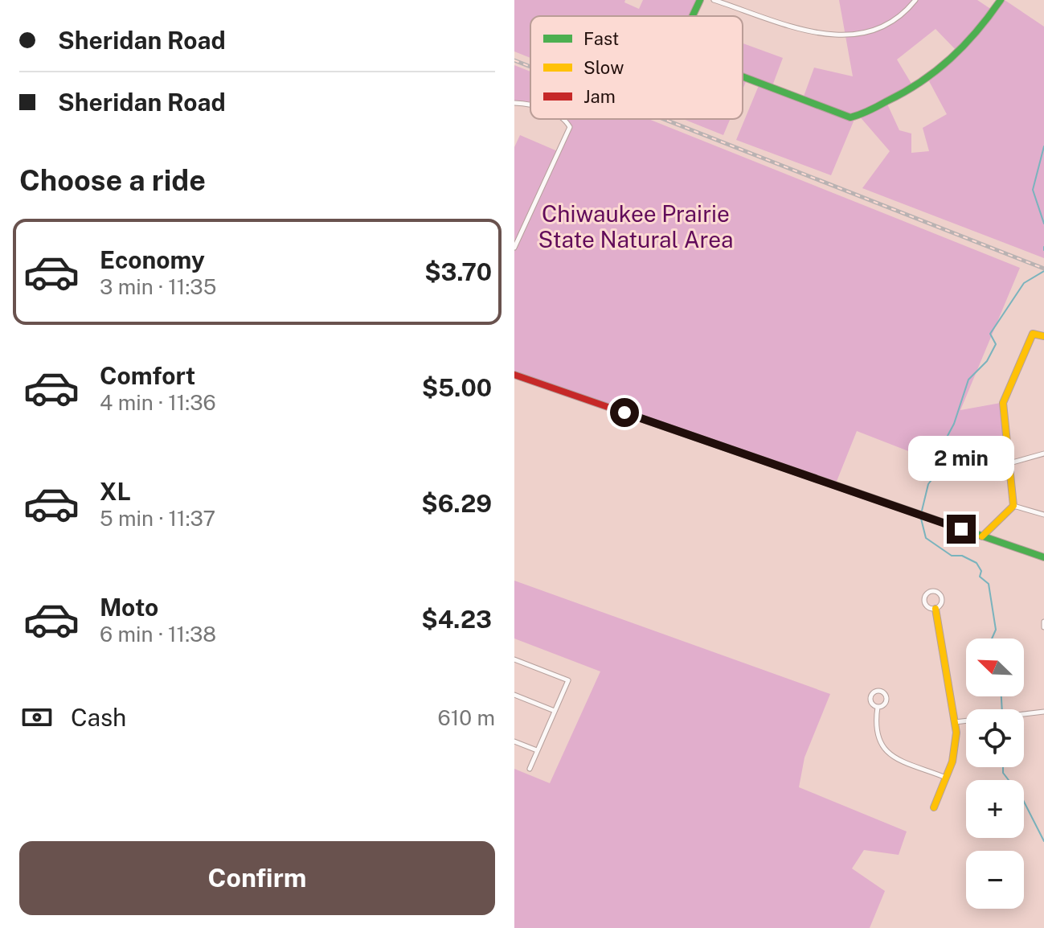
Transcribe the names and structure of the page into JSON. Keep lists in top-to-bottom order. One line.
{"parks":["Chiwaukee Prairie State Natural Area"],"legend":["Fast","Slow","Jam"],"north":"top left","page":{"banner":["Sheridan Road","Sheridan Road"],"heading":"Choose a ride","list":[{"name":"Economy","note":"3 min · 11:35","value":"$3.70"},{"name":"Comfort","note":"4 min · 11:36","value":"$5.00"},{"name":"XL","note":"5 min · 11:37","value":"$6.29"},{"name":"Moto","note":"6 min · 11:38","value":"$4.23"}],"bubble":"2 min","map_buttons":["+","−"],"pay":["Cash","610 m"],"buttons":"Confirm"}}
